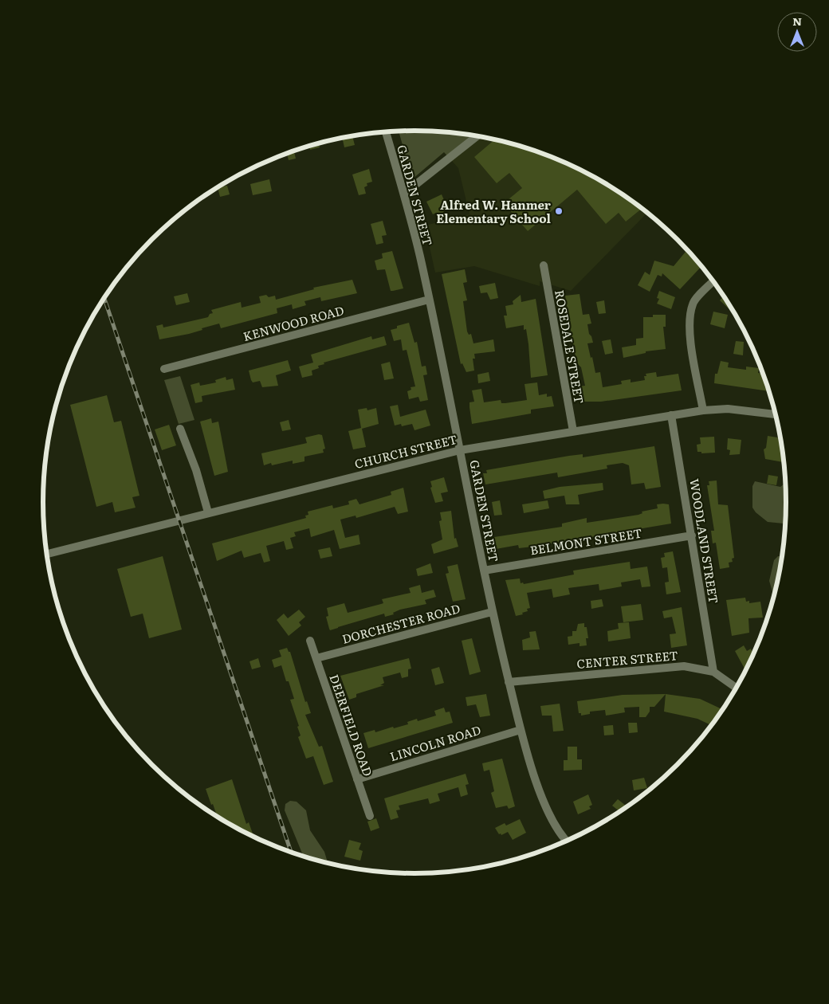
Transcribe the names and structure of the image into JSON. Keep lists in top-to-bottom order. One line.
{"streets":{"street":["GARDEN STREET","KENWOOD ROAD","ROSEDALE STREET","CHURCH STREET","BELMONT STREET","WOODLAND STREET","DORCHESTER ROAD","CENTER STREET","DEERFIELD ROAD","LINCOLN ROAD"]},"crossings":[["GARDEN STREET","KENWOOD ROAD"],["GARDEN STREET","CHURCH STREET"],["GARDEN STREET","BELMONT STREET"],["GARDEN STREET","DORCHESTER ROAD"],["GARDEN STREET","CENTER STREET"],["GARDEN STREET","LINCOLN ROAD"],["ROSEDALE STREET","CHURCH STREET"],["CHURCH STREET","WOODLAND STREET"],["BELMONT STREET","WOODLAND STREET"],["WOODLAND STREET","CENTER STREET"],["DORCHESTER ROAD","DEERFIELD ROAD"],["DEERFIELD ROAD","LINCOLN ROAD"]],"places":["Alfred W. Hanmer Elementary School"],"north":"top"}
